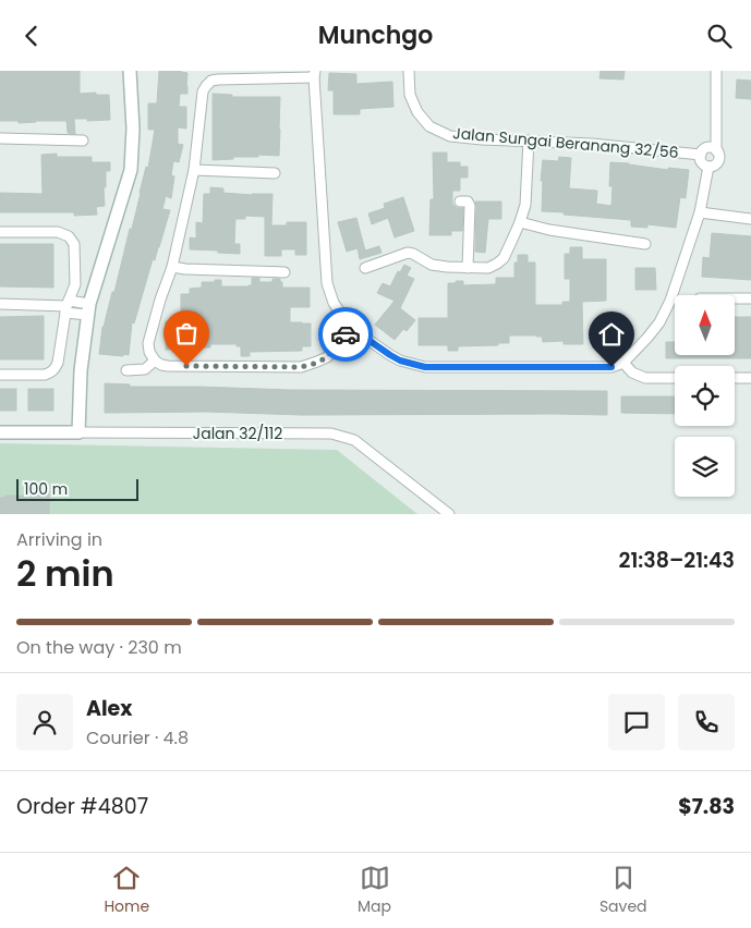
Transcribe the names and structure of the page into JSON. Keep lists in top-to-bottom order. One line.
{"streets":{"street":["Jalan Sungai Beranang 32/56","Jalan 32/112"]},"scale_bar":"100 m","north":"top","page":{"header":"Munchgo","scale":"100 m","heading":["2 min","Arriving in","21:38–21:43"],"panel":["Alex","Courier · 4.8","Order #4807","$7.83"],"bar":"On the way · 230 m","tabs":["Home","Map","Saved"]}}
